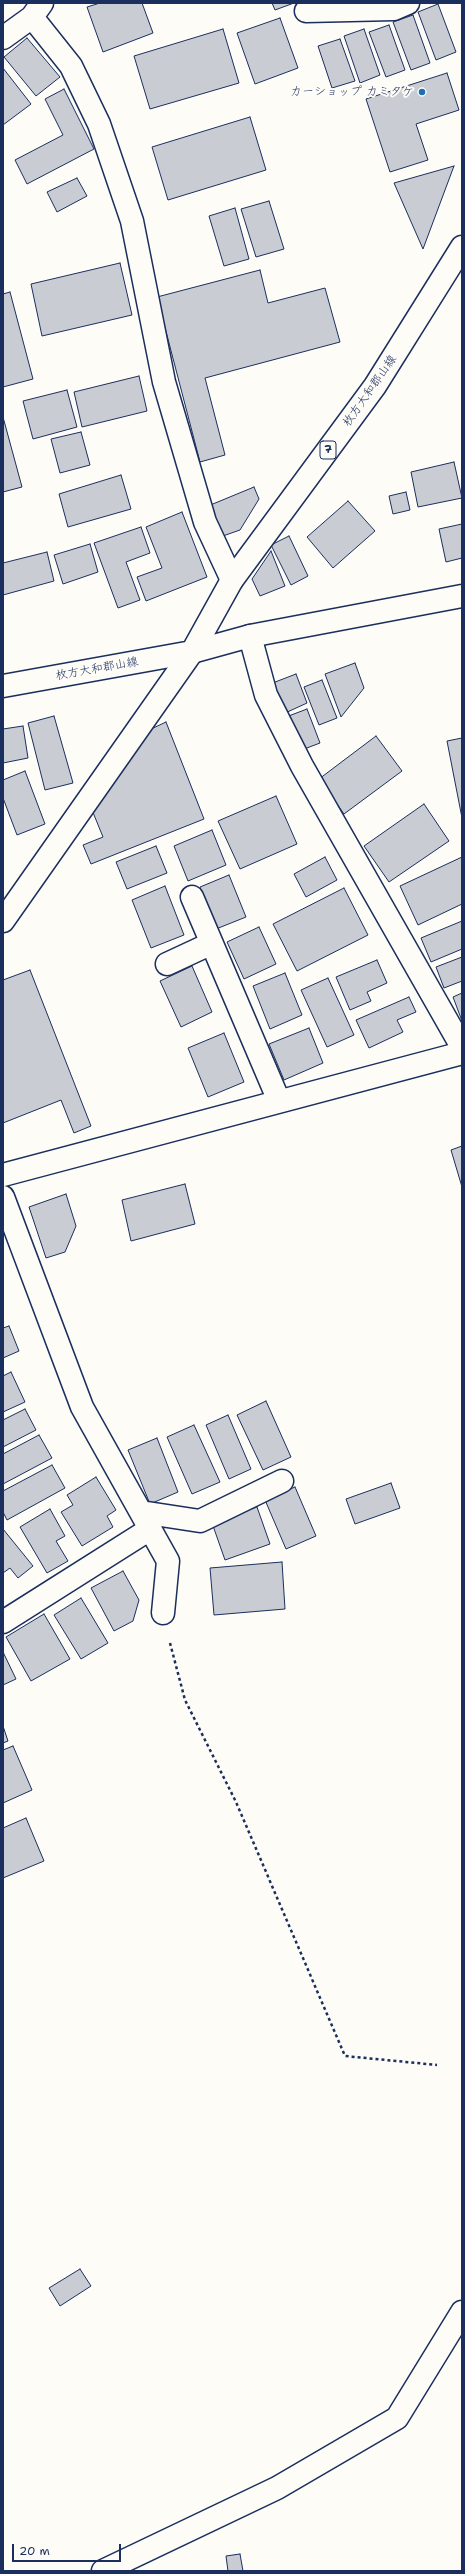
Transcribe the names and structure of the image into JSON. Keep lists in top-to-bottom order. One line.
{"streets":{"street":["枚方大和郡山線","7"]},"places":["カーショップ カミタケ"],"scale_bar":"20 m"}
